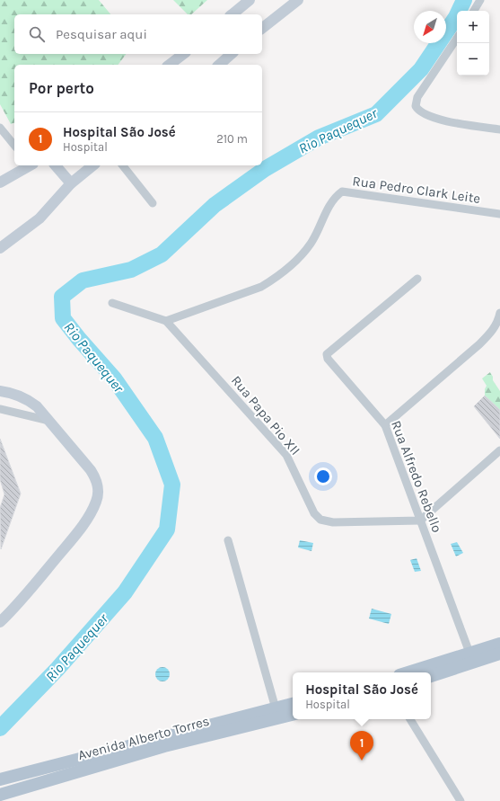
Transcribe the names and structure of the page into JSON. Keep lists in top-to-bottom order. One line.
{"streets":{"main road":["Avenida Alberto Torres"],"street":["Rua Pedro Clark Leite","Rua Papa Pio XII","Rua Alfredo Rebello"]},"crossings":[["Rua Pedro Clark Leite","Rua Papa Pio XII"],["Rua Papa Pio XII","Rua Alfredo Rebello"]],"water":["Rio Paquequer"],"north":"bottom left","page":{"map_buttons":["+","−"],"search":"Pesquisar aqui","heading":"Por perto","list":[{"mark":"1","name":"Hospital São José","note":"Hospital","value":"210 m"}],"popup":["Hospital São José","Hospital"],"pins":"1"}}
